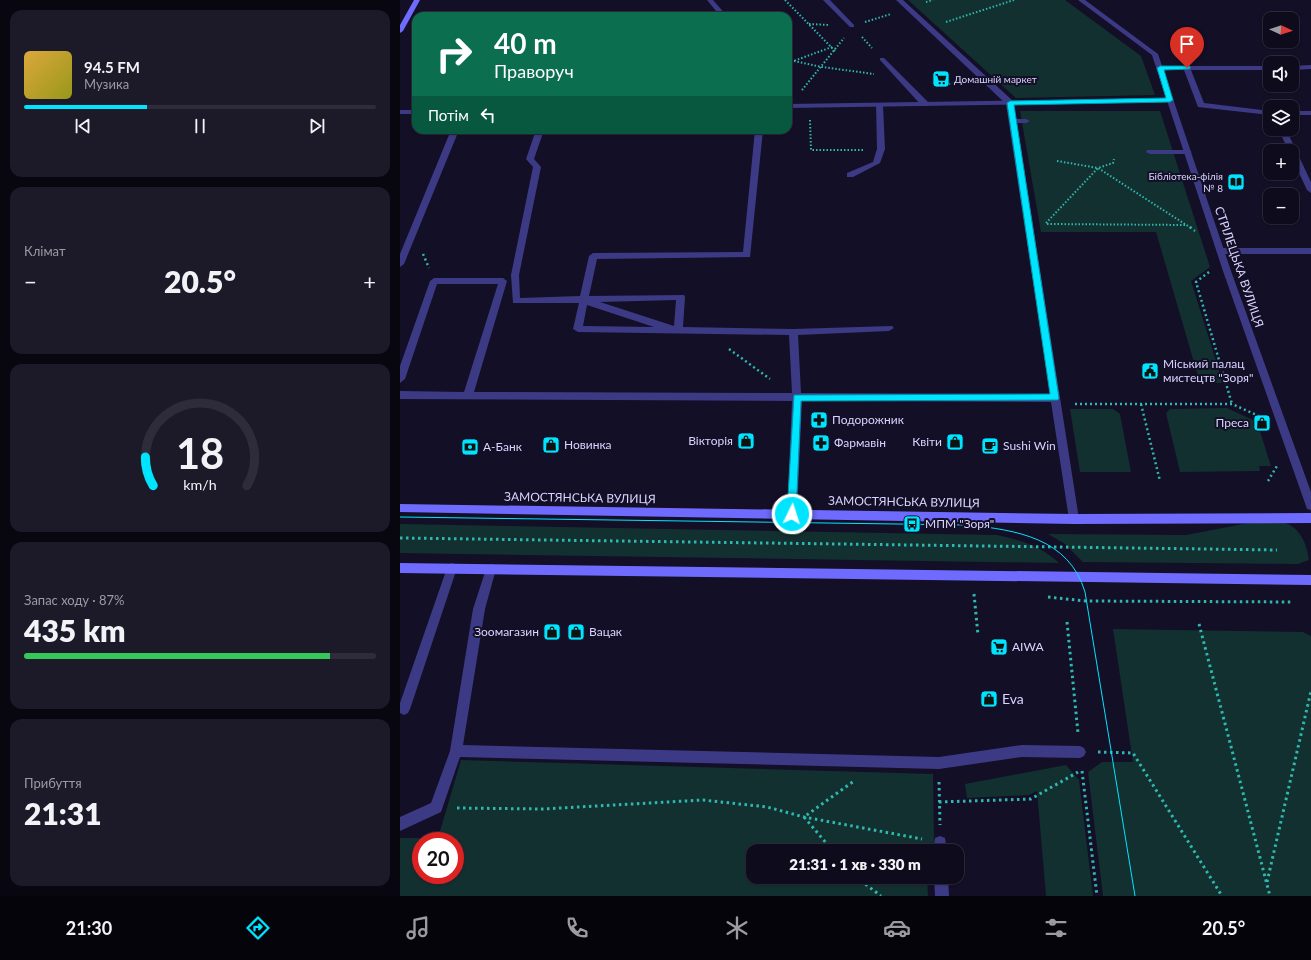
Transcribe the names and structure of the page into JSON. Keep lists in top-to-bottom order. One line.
{"streets":{"main road":["ЗАМОСТЯНСЬКА ВУЛИЦЯ"],"street":["СТРІЛЕЦЬКА ВУЛИЦЯ"]},"places":{"supermarket":["Домашній маркет","AIWA"],"library":["Бібліотека-філія № 8"],"public building":["Міський палац мистецтв \"Зоря\""],"pharmacy":["Подорожник","Фармавін"],"shop":["Преса","Вікторія","Квіти","Новинка","Зоомагазин","Вацак","Eva"],"cafe":["Sushi Win"],"bank":["А-Банк"],"bus stop":["МПМ \"Зоря\""]},"north":"right","page":{"map_buttons":["+","−"],"turn":["40 m","Праворуч"],"song":["94.5 FM","Музика"],"then":"Потім","tile":["Клімат",["Запас ходу · 87%","435 km"],["Прибуття","21:31"]],"heat":["−","20.5°","+"],"limit":"20","trip":"21:31 · 1 хв · 330 m","tabs":["21:30","20.5°"],"gauge":["18","km/h"]}}
